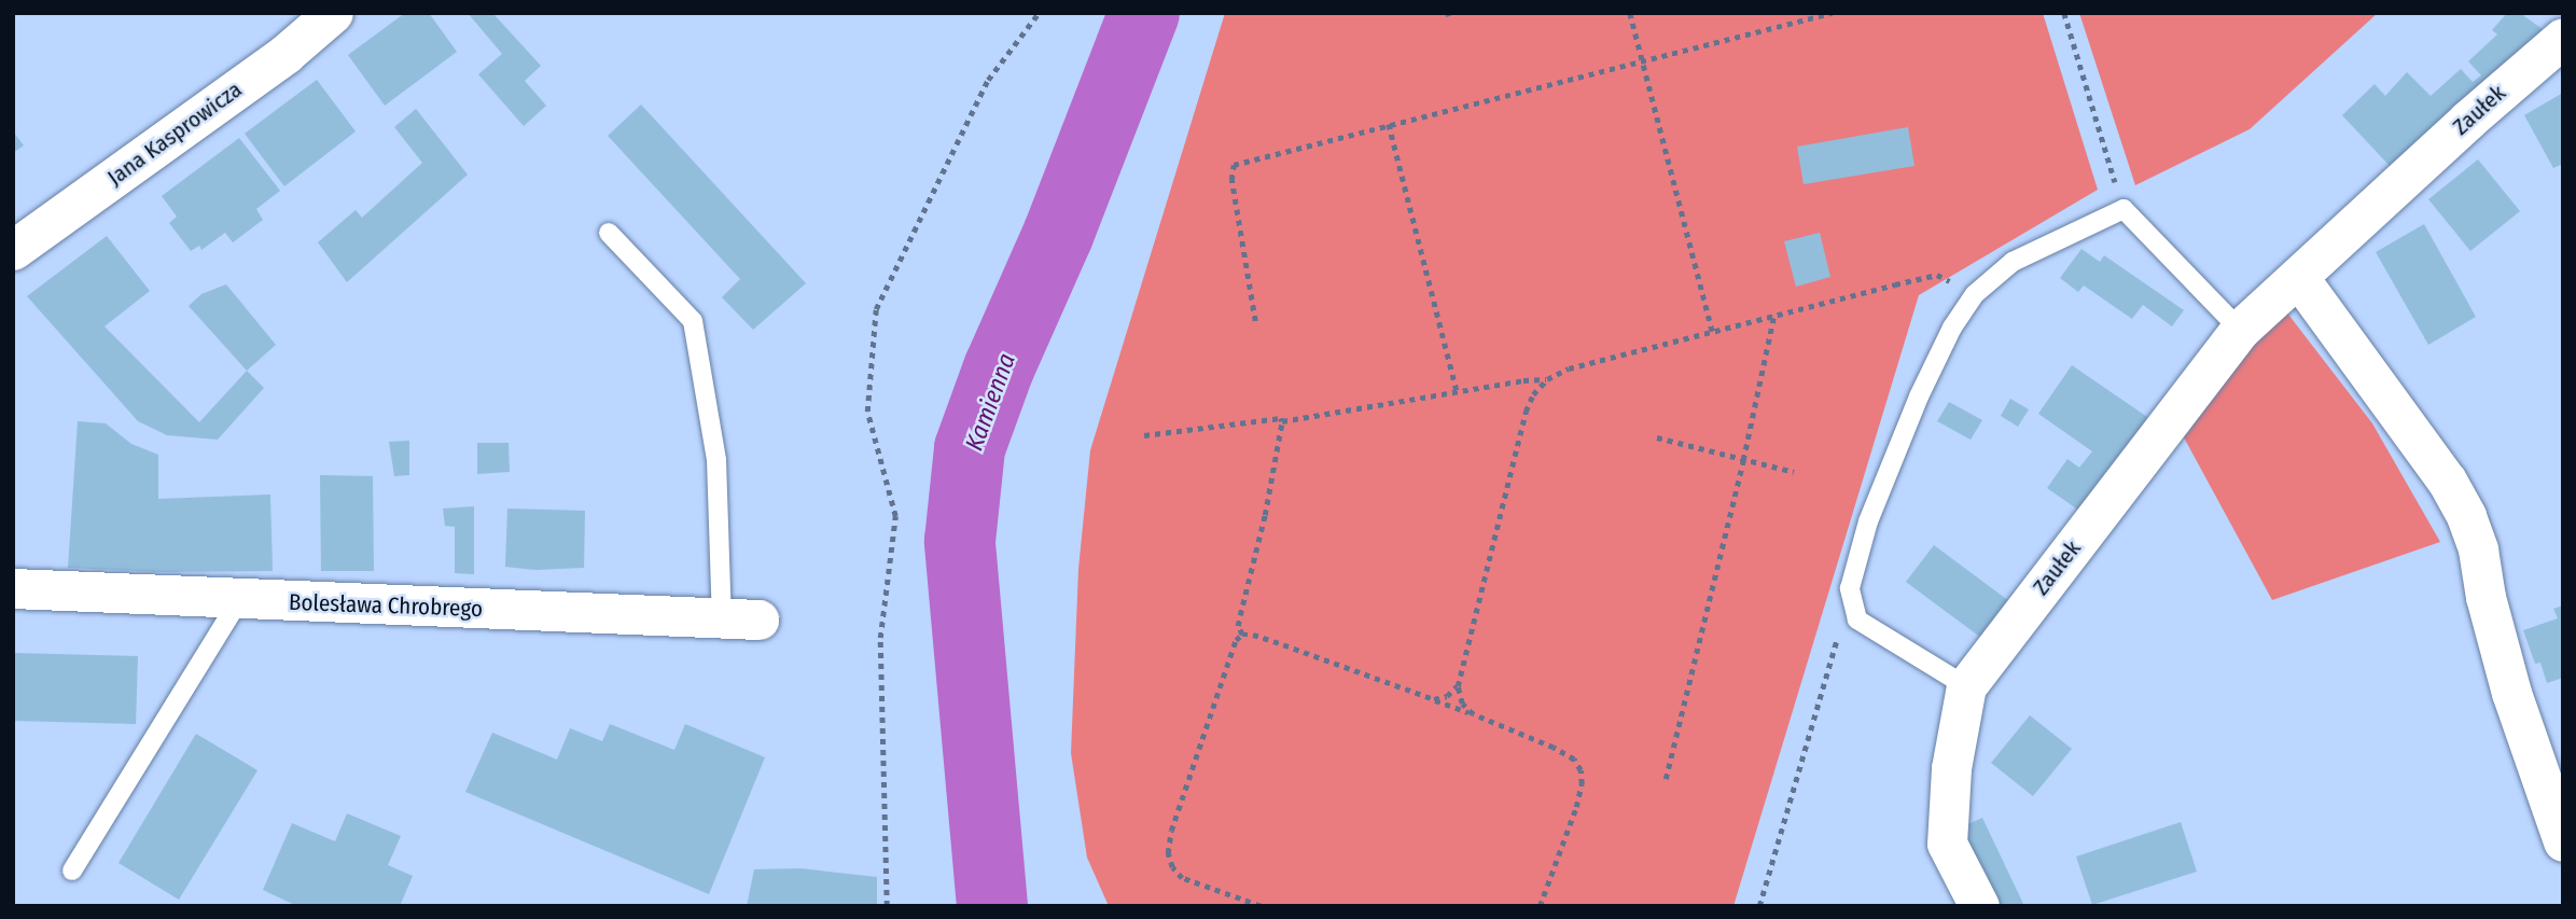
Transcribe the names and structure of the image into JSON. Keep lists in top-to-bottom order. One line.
{"streets":{"street":["Zaułek","Jana Kasprowicza","Bolesława Chrobrego"]},"water":["Kamienna"]}
